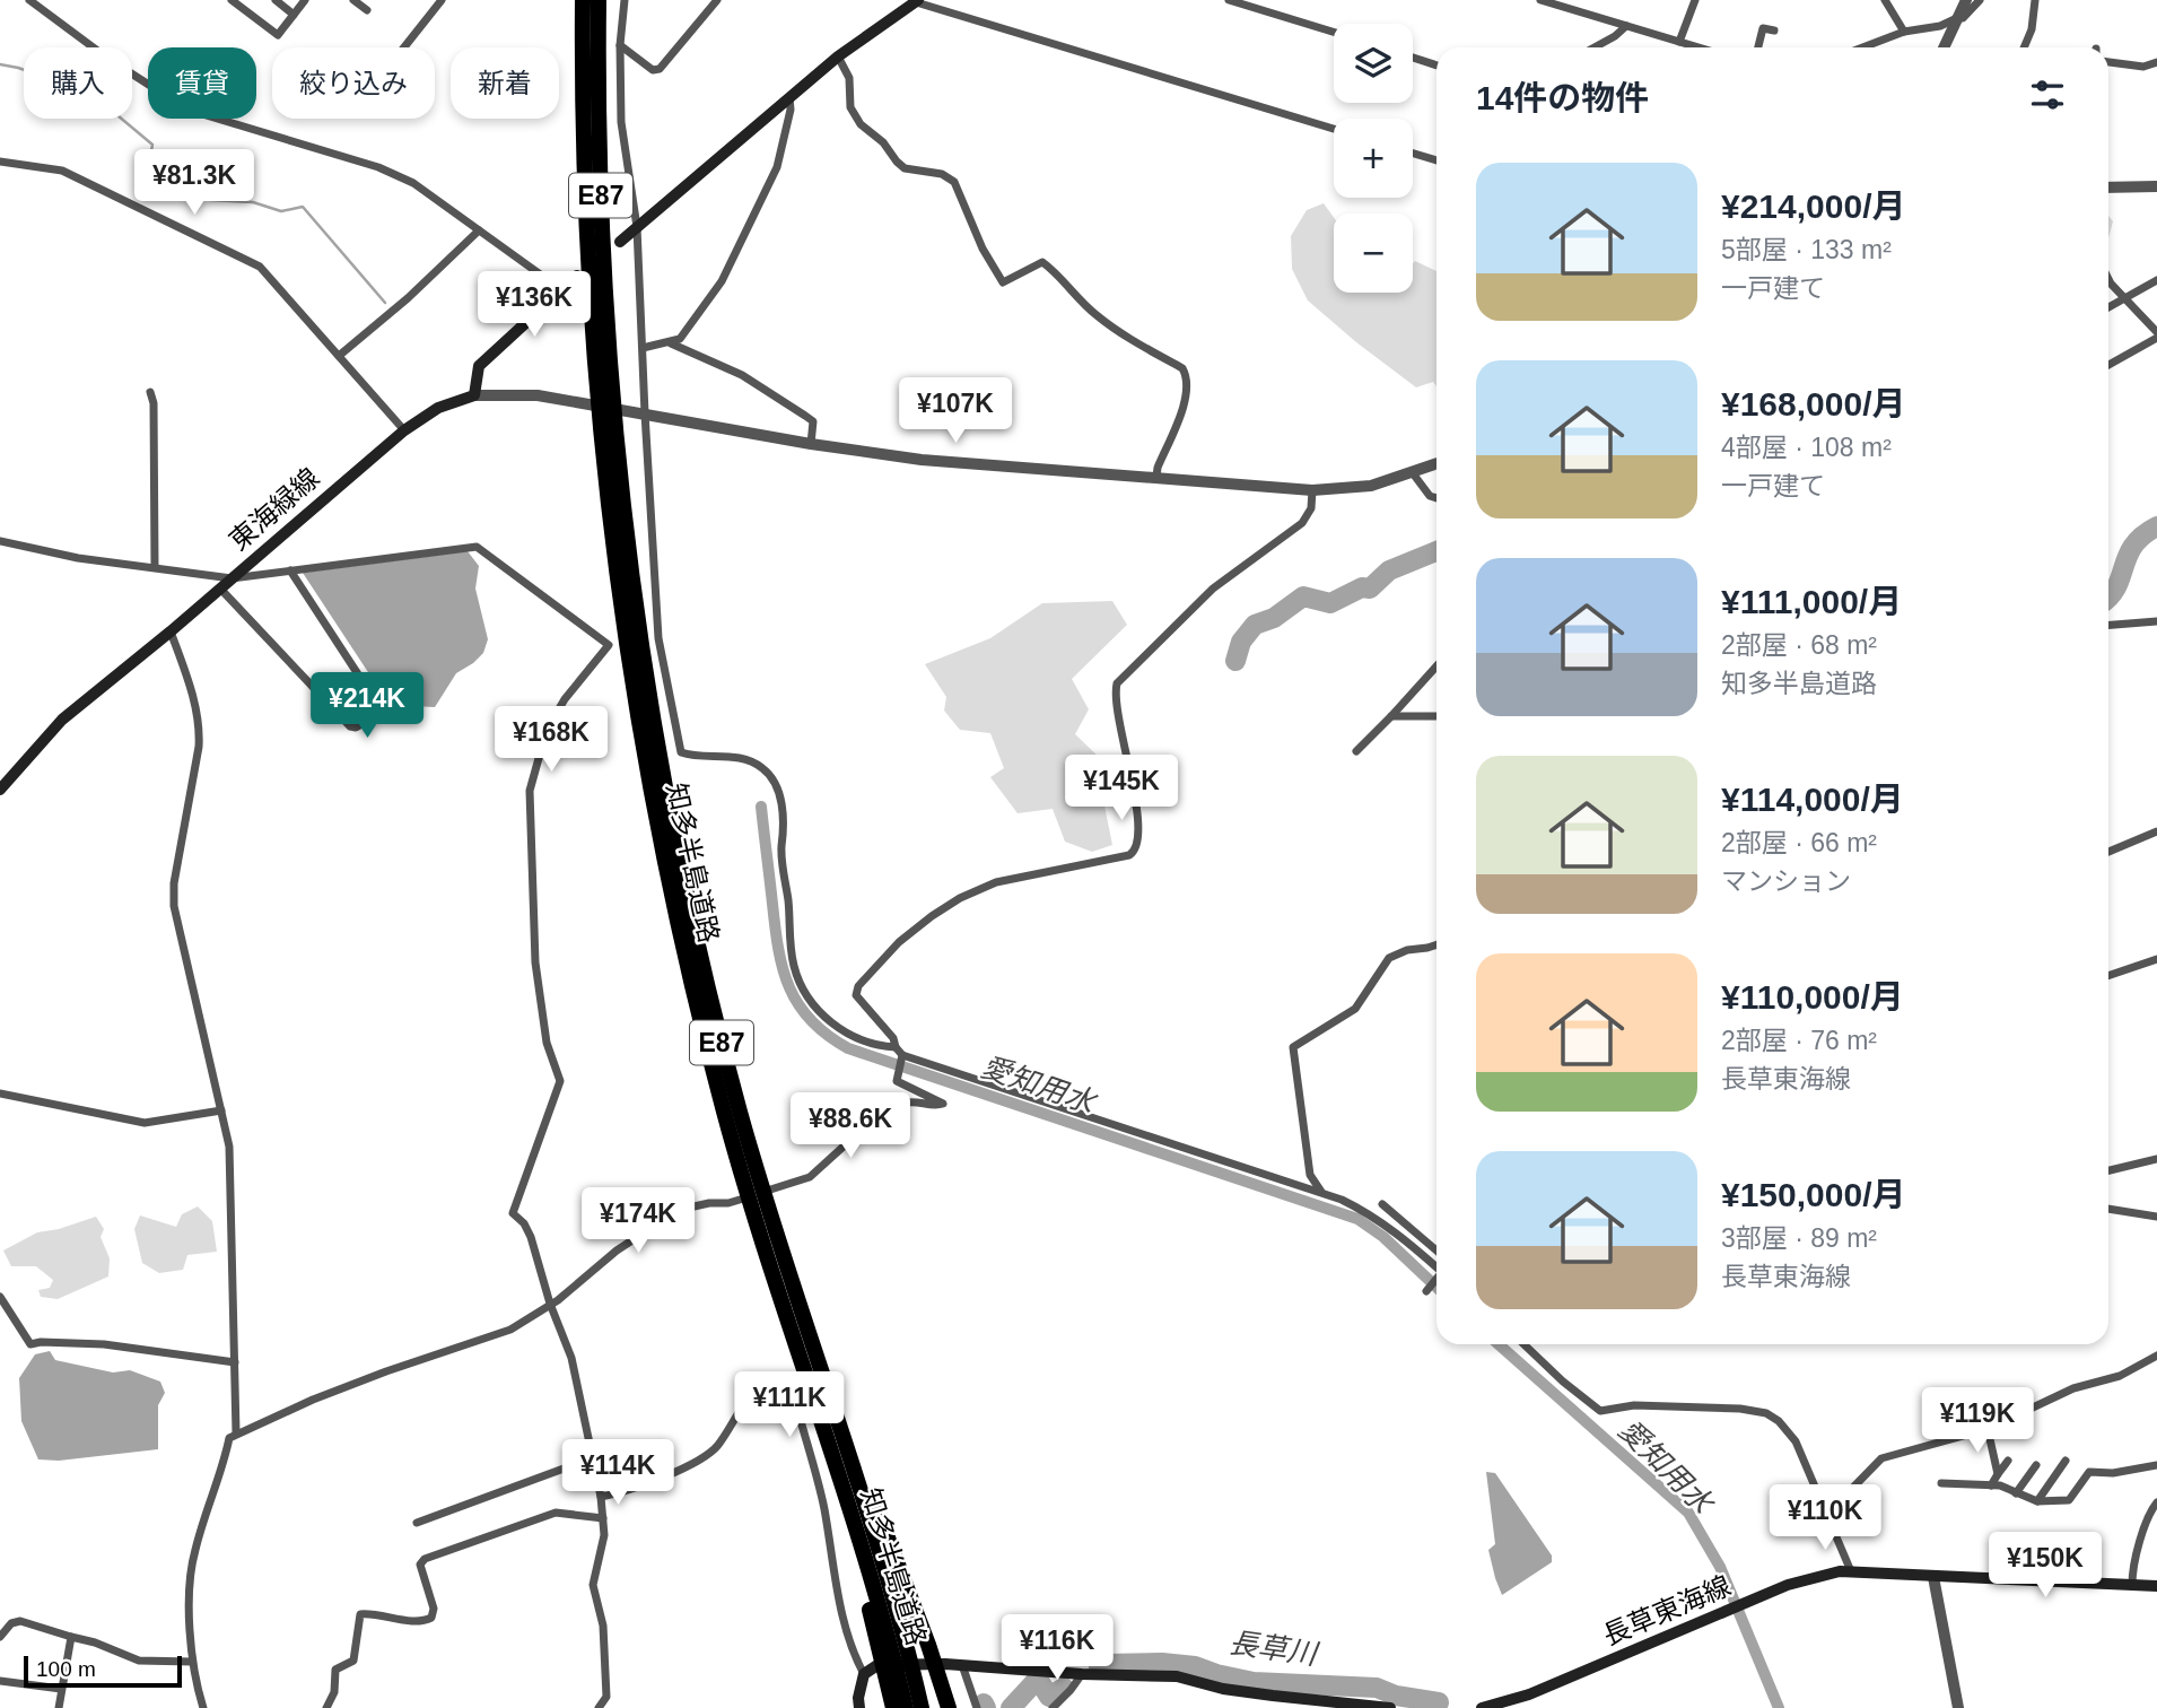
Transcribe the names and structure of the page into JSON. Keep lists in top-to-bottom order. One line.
{"streets":{"highway":["E87","知多半島道路"],"main road":["東海緑線","長草東海線"]},"water":["愛知用水","長草川"],"scale_bar":"100 m","page":{"map_buttons":["+","−"],"chip":["購入","賃貸","絞り込み","新着"],"heading":"14件の物件","list":[{"name":"¥214,000/月","note":"5部屋 · 133 m² · 一戸建て"},{"name":"¥168,000/月","note":"4部屋 · 108 m² · 一戸建て"},{"name":"¥111,000/月","note":"2部屋 · 68 m² · 知多半島道路"},{"name":"¥114,000/月","note":"2部屋 · 66 m² · マンション"},{"name":"¥110,000/月","note":"2部屋 · 76 m² · 長草東海線"},{"name":"¥150,000/月","note":"3部屋 · 89 m² · 長草東海線"}],"price":["¥81.3K","¥136K","¥107K","¥214K","¥168K","¥145K","¥88.6K","¥174K","¥111K","¥119K","¥114K","¥110K","¥150K","¥116K"],"scale":"100 m"}}
